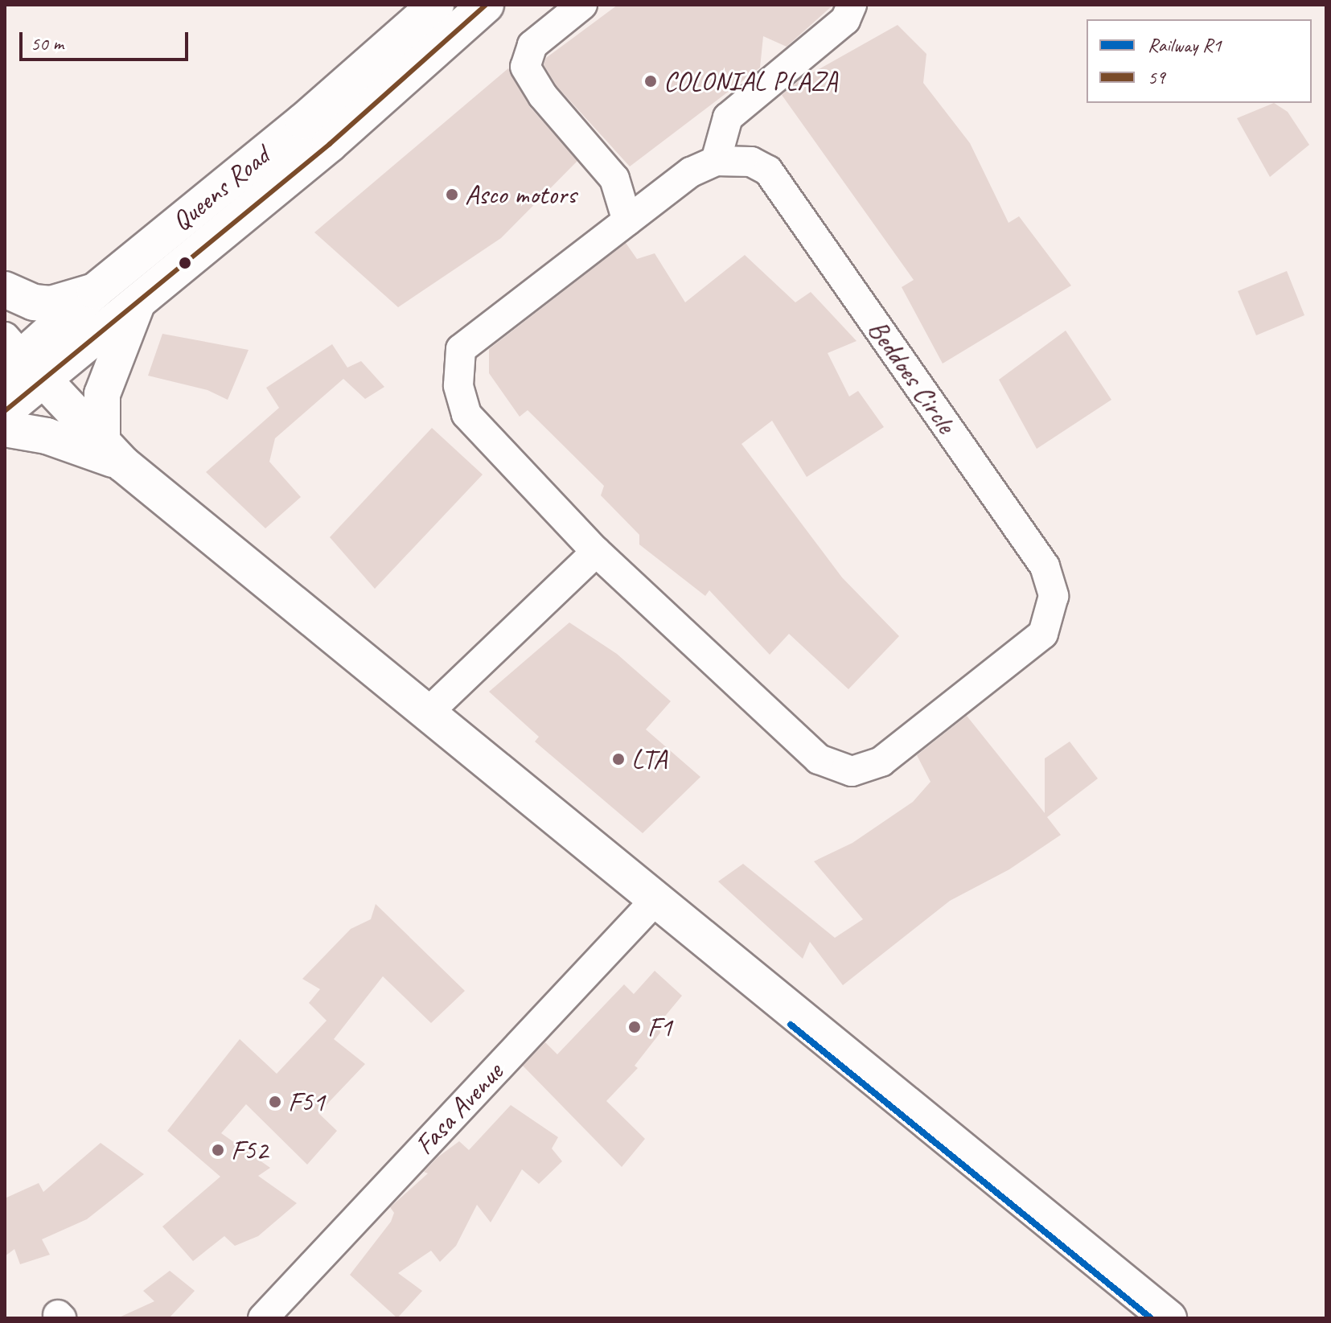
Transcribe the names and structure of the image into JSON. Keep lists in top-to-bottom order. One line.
{"streets":{"main road":["Queens Road"],"street":["Beddoes Circle","Fasa Avenue"]},"places":["COLONIAL PLAZA","Asco motors","LTA","F1","F51","F52"],"lines":["transit line 59","rail line R1"],"legend":["Railway R1","59"],"scale_bar":"50 m"}
